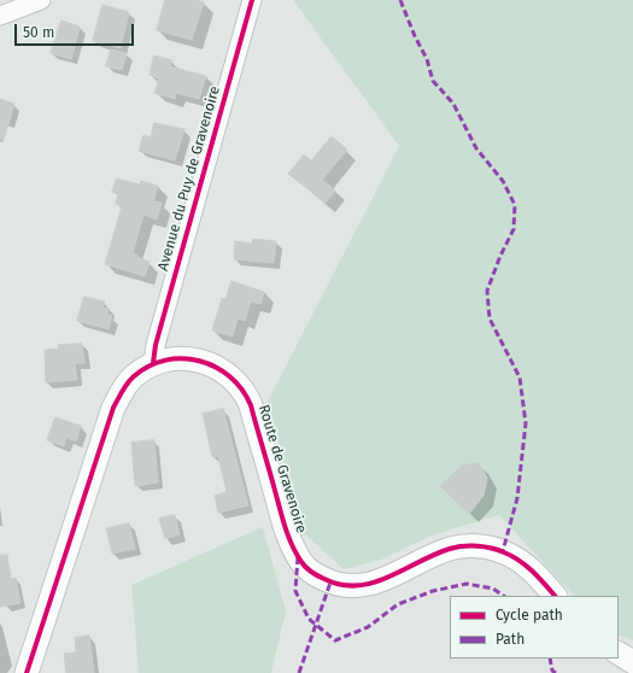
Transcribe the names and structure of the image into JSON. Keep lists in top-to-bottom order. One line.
{"streets":{"street":["Avenue du Puy de Gravenoire","Route de Gravenoire"]},"crossings":[["Avenue du Puy de Gravenoire","Route de Gravenoire"]],"legend":["Cycle path","Path"],"scale_bar":"50 m"}
